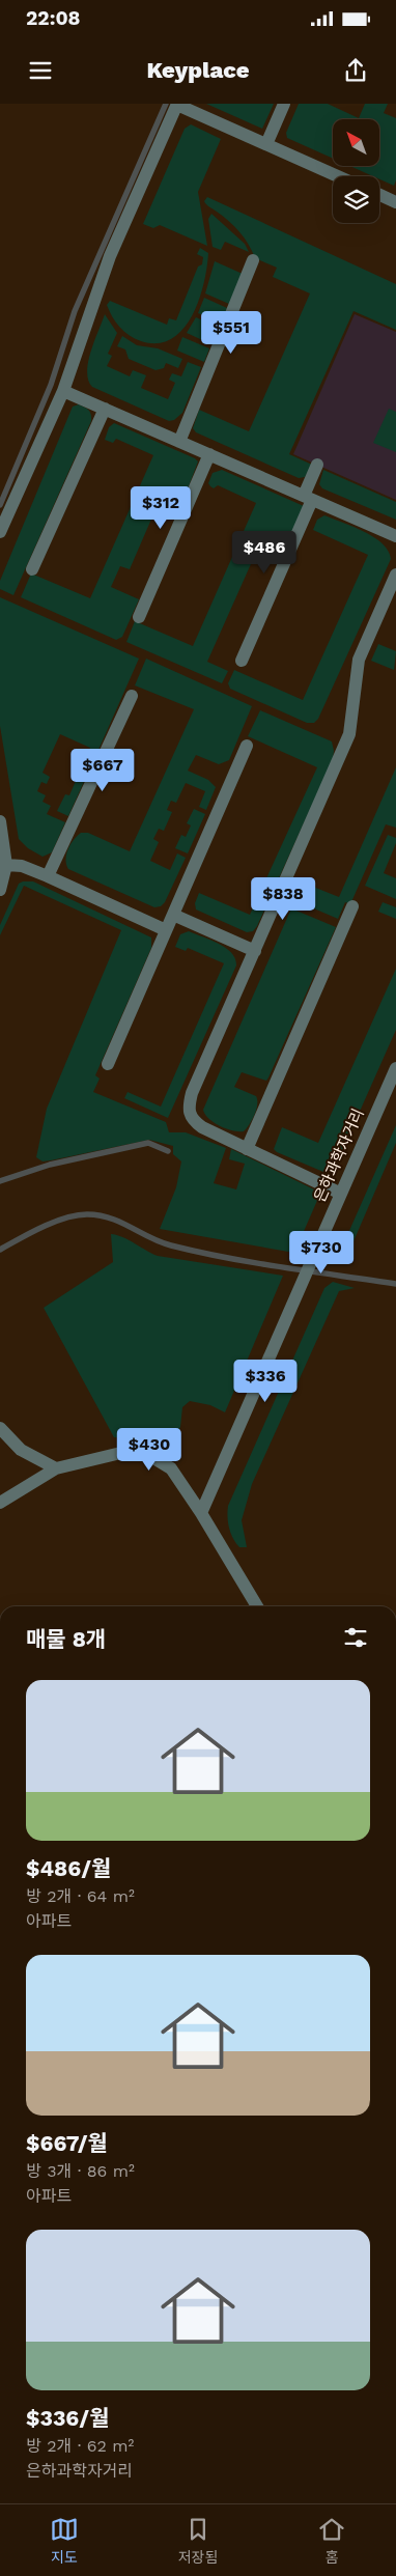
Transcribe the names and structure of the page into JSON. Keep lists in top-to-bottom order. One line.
{"streets":{"street":["은하과학자거리"]},"north":"top left","page":{"status":"22:08","header":"Keyplace","price":["$551","$312","$486","$667","$838","$730","$336","$430"],"heading":"매물 8개","list":[{"name":"$486/월","note":"방 2개 · 64 m² · 아파트"},{"name":"$667/월","note":"방 3개 · 86 m² · 아파트"},{"name":"$336/월","note":"방 2개 · 62 m² · 은하과학자거리"}],"tabs":["지도","저장됨","홈"]}}
